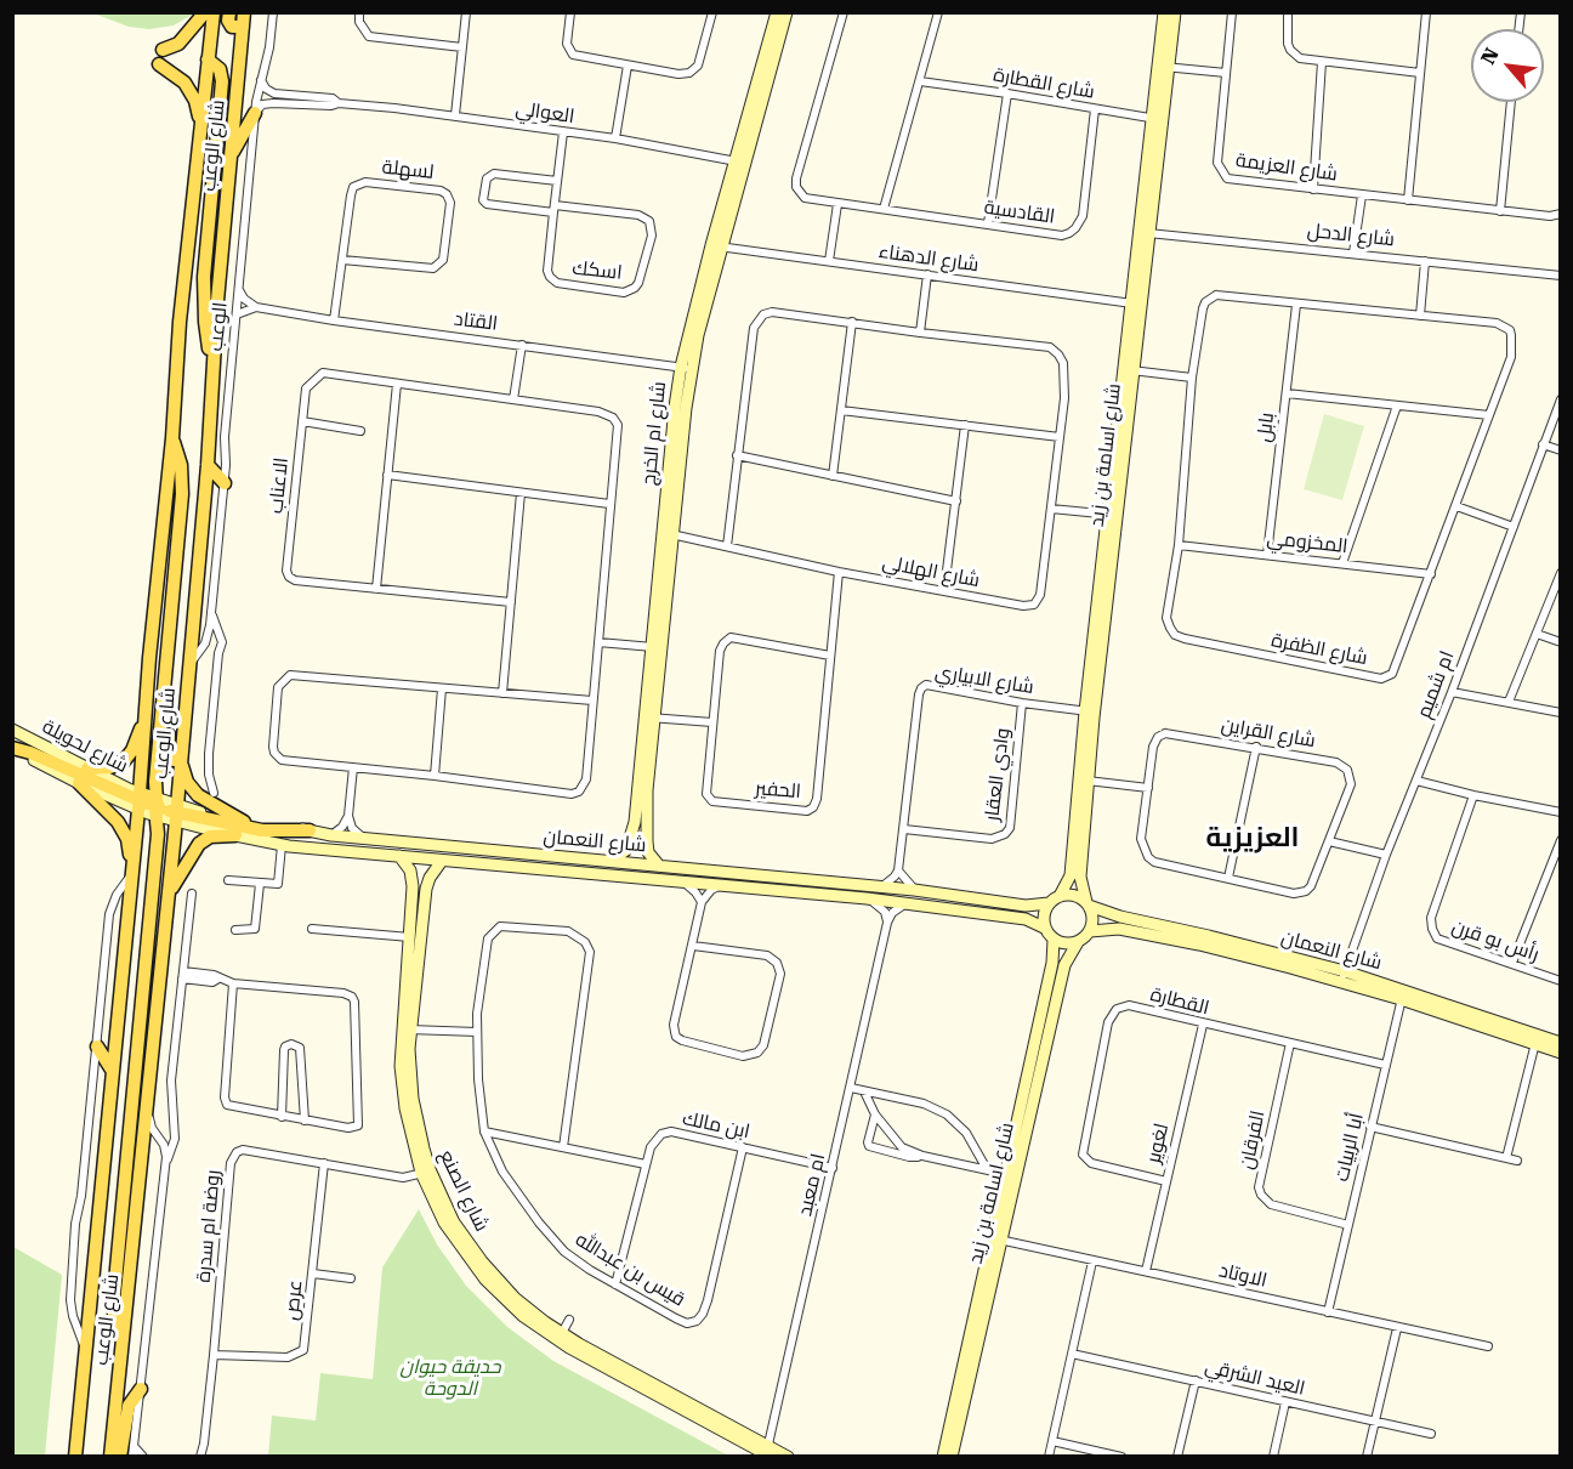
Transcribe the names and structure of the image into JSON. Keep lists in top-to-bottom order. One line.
{"streets":{"main road":["شارع الوعب"],"street":["شارع القطارة","العوالي","شارع العزيمة","لسهلة","القادسية","شارع الدحل","شارع الدهناء","اسكك","القتاد","الوعب","بابل","شارع ام الخرج","شارع اسامة بن زيد","الاعناب","المخزومي","شارع الهلالي","شارع الظفرة","شارع الابياري","ام شميم","شارع القراين","شارع لحويلة","وادي العقار","الحفير","شارع النعمان","رأس بو قرن","القطارة","ابن مالك","الفرقان","لغوير","أبا الربيات","ام معبد","شارع الصنع","روضة ام سدرة","قيس بن عبدالله","الاوتاد","عرص","العيد الشرقي"]},"crossings":[["شارع القطارة","القادسية"],["شارع القطارة","شارع اسامة بن زيد"],["العوالي","اسكك"],["العوالي","الوعب"],["العوالي","شارع ام الخرج"],["شارع الوعب","الوعب"],["شارع الوعب","شارع لحويلة"],["شارع الوعب","شارع النعمان"],["شارع العزيمة","شارع الدحل"],["لسهلة","القتاد"],["شارع الدحل","شارع اسامة بن زيد"],["شارع الدهناء","شارع ام الخرج"],["شارع الدهناء","شارع اسامة بن زيد"],["القتاد","شارع ام الخرج"],["بابل","المخزومي"],["بابل","شارع الظفرة"],["شارع ام الخرج","شارع الهلالي"],["شارع ام الخرج","شارع النعمان"],["شارع اسامة بن زيد","شارع الابياري"],["شارع اسامة بن زيد","شارع النعمان"],["شارع اسامة بن زيد","الاوتاد"],["المخزومي","شارع الظفرة"],["شارع الهلالي","الحفير"],["شارع الابياري","وادي العقار"],["ام شميم","شارع النعمان"],["شارع النعمان","أبا الربيات"],["شارع النعمان","شارع الصنع"],["القطارة","الفرقان"],["القطارة","لغوير"],["القطارة","أبا الربيات"],["ابن مالك","ام معبد"],["ابن مالك","قيس بن عبدالله"],["الفرقان","أبا الربيات"],["لغوير","الاوتاد"],["أبا الربيات","الاوتاد"],["ام معبد","شارع الصنع"],["شارع الصنع","روضة ام سدرة"],["روضة ام سدرة","عرص"]],"districts":["العزيزية"],"parks":["حديقة حيوان الدوحة"],"north":"top left"}
